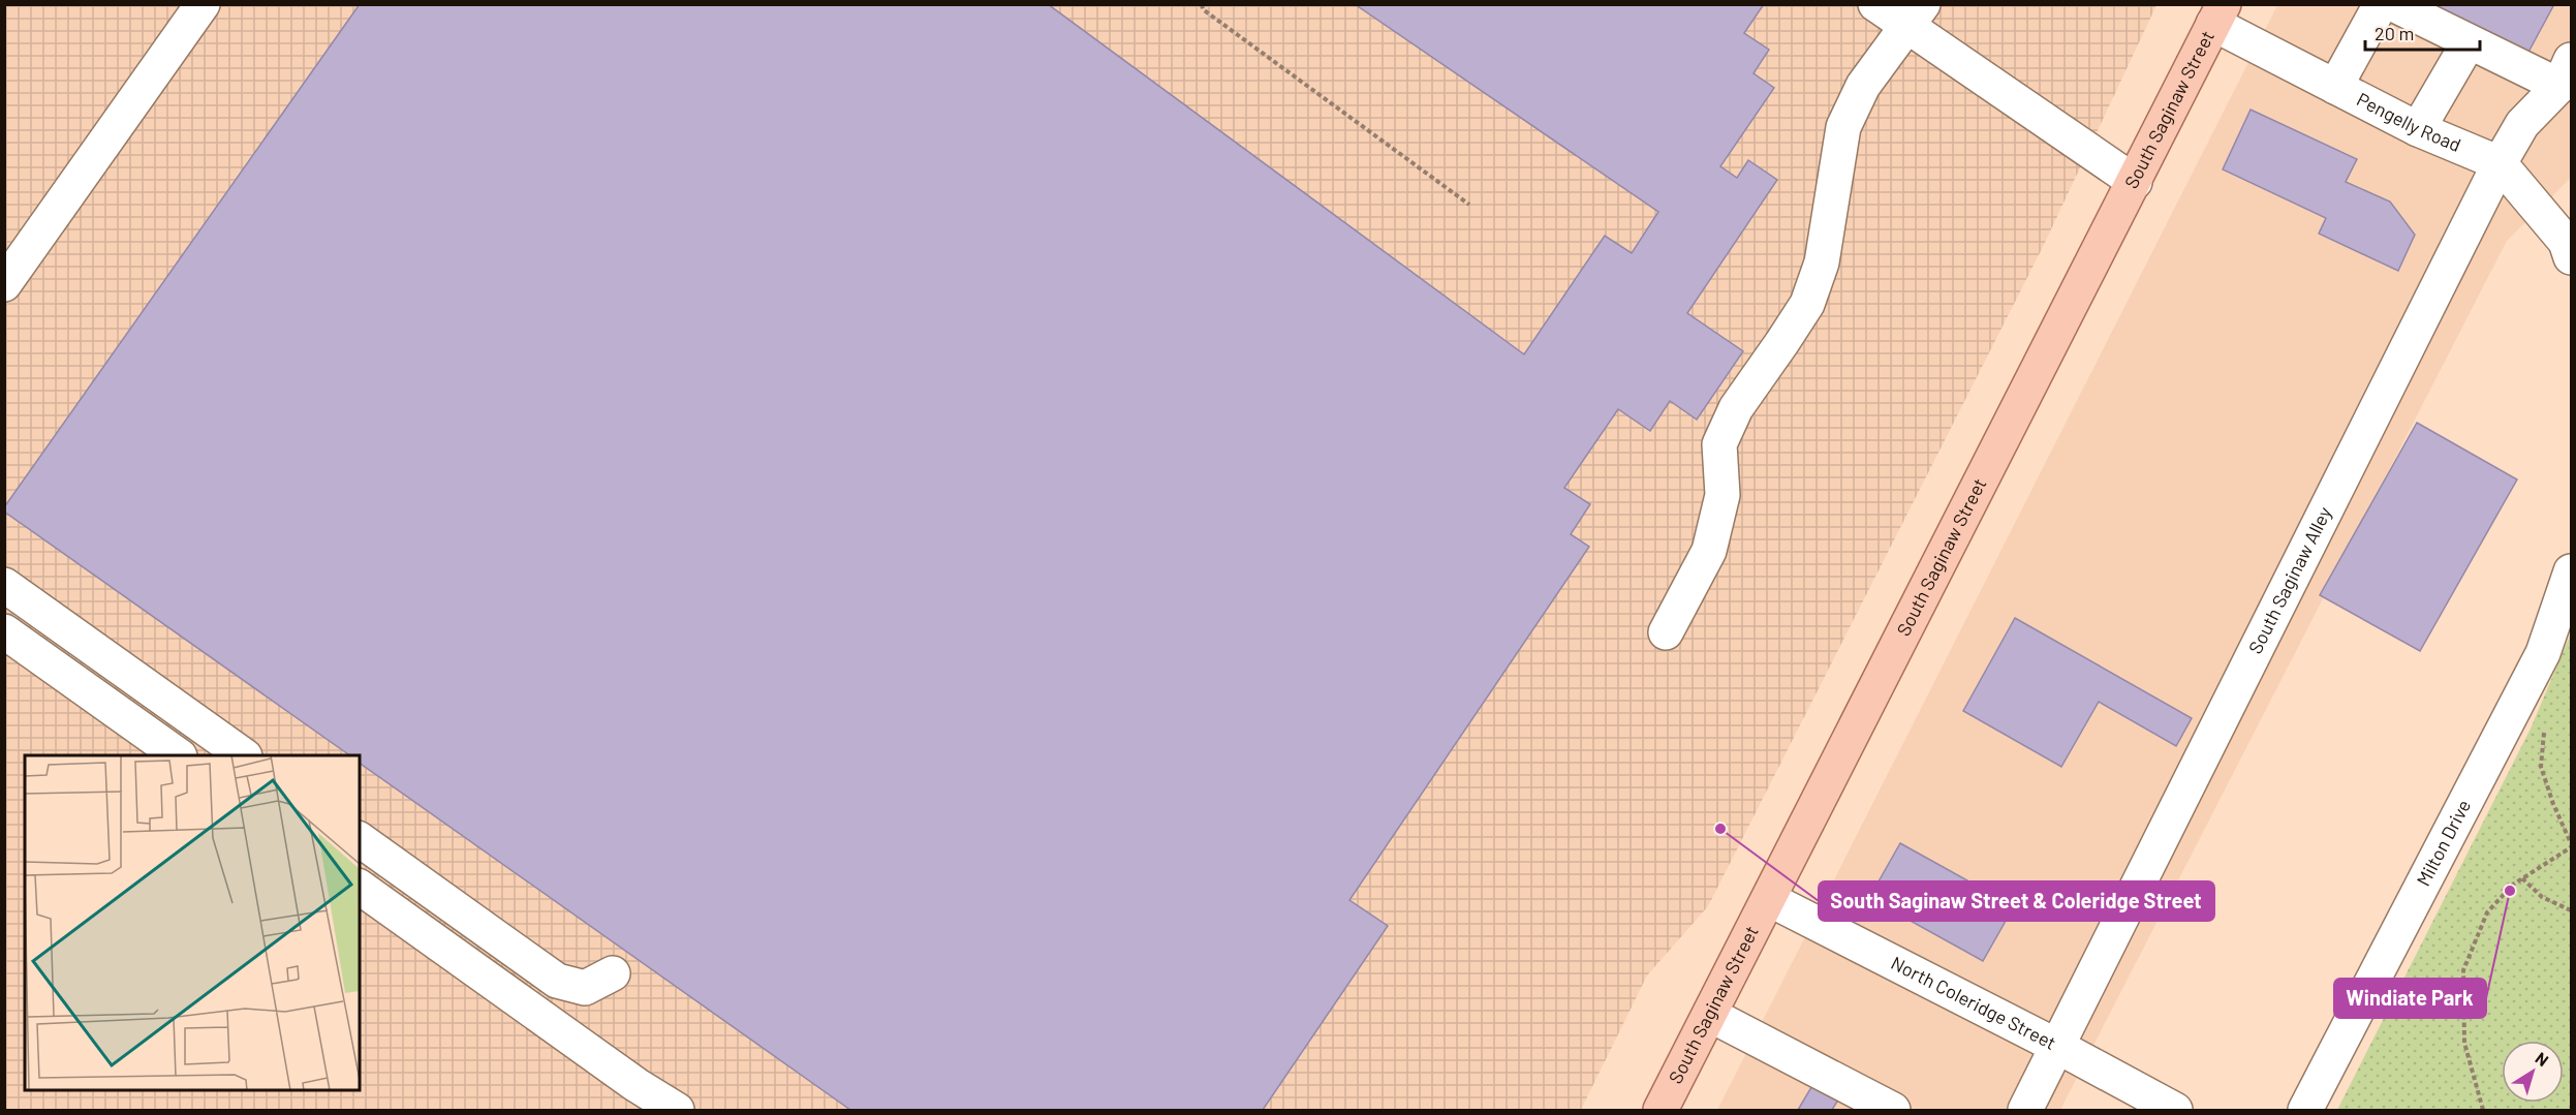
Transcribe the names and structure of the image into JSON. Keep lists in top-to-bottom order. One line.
{"streets":{"main road":["South Saginaw Street"],"street":["Pengelly Road","South Saginaw Alley","Milton Drive","North Coleridge Street"]},"crossings":[["South Saginaw Street","Pengelly Road"],["South Saginaw Street","North Coleridge Street"],["Pengelly Road","South Saginaw Alley"],["South Saginaw Alley","North Coleridge Street"]],"places":["South Saginaw Street & Coleridge Street","Windiate Park"],"scale_bar":"20 m","north":"top right"}
